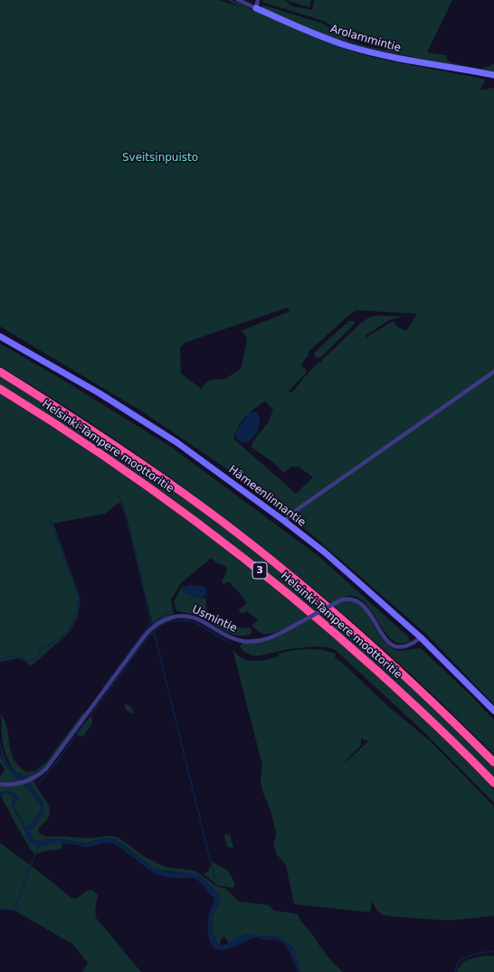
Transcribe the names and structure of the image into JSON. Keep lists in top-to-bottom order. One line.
{"streets":{"highway":["Helsinki-Tampere moottoritie","3"],"main road":["Arolammintie","Hämeenlinnantie"],"street":["Usmintie"]},"crossings":[["Hämeenlinnantie","Usmintie"]],"parks":["Sveitsinpuisto"]}
